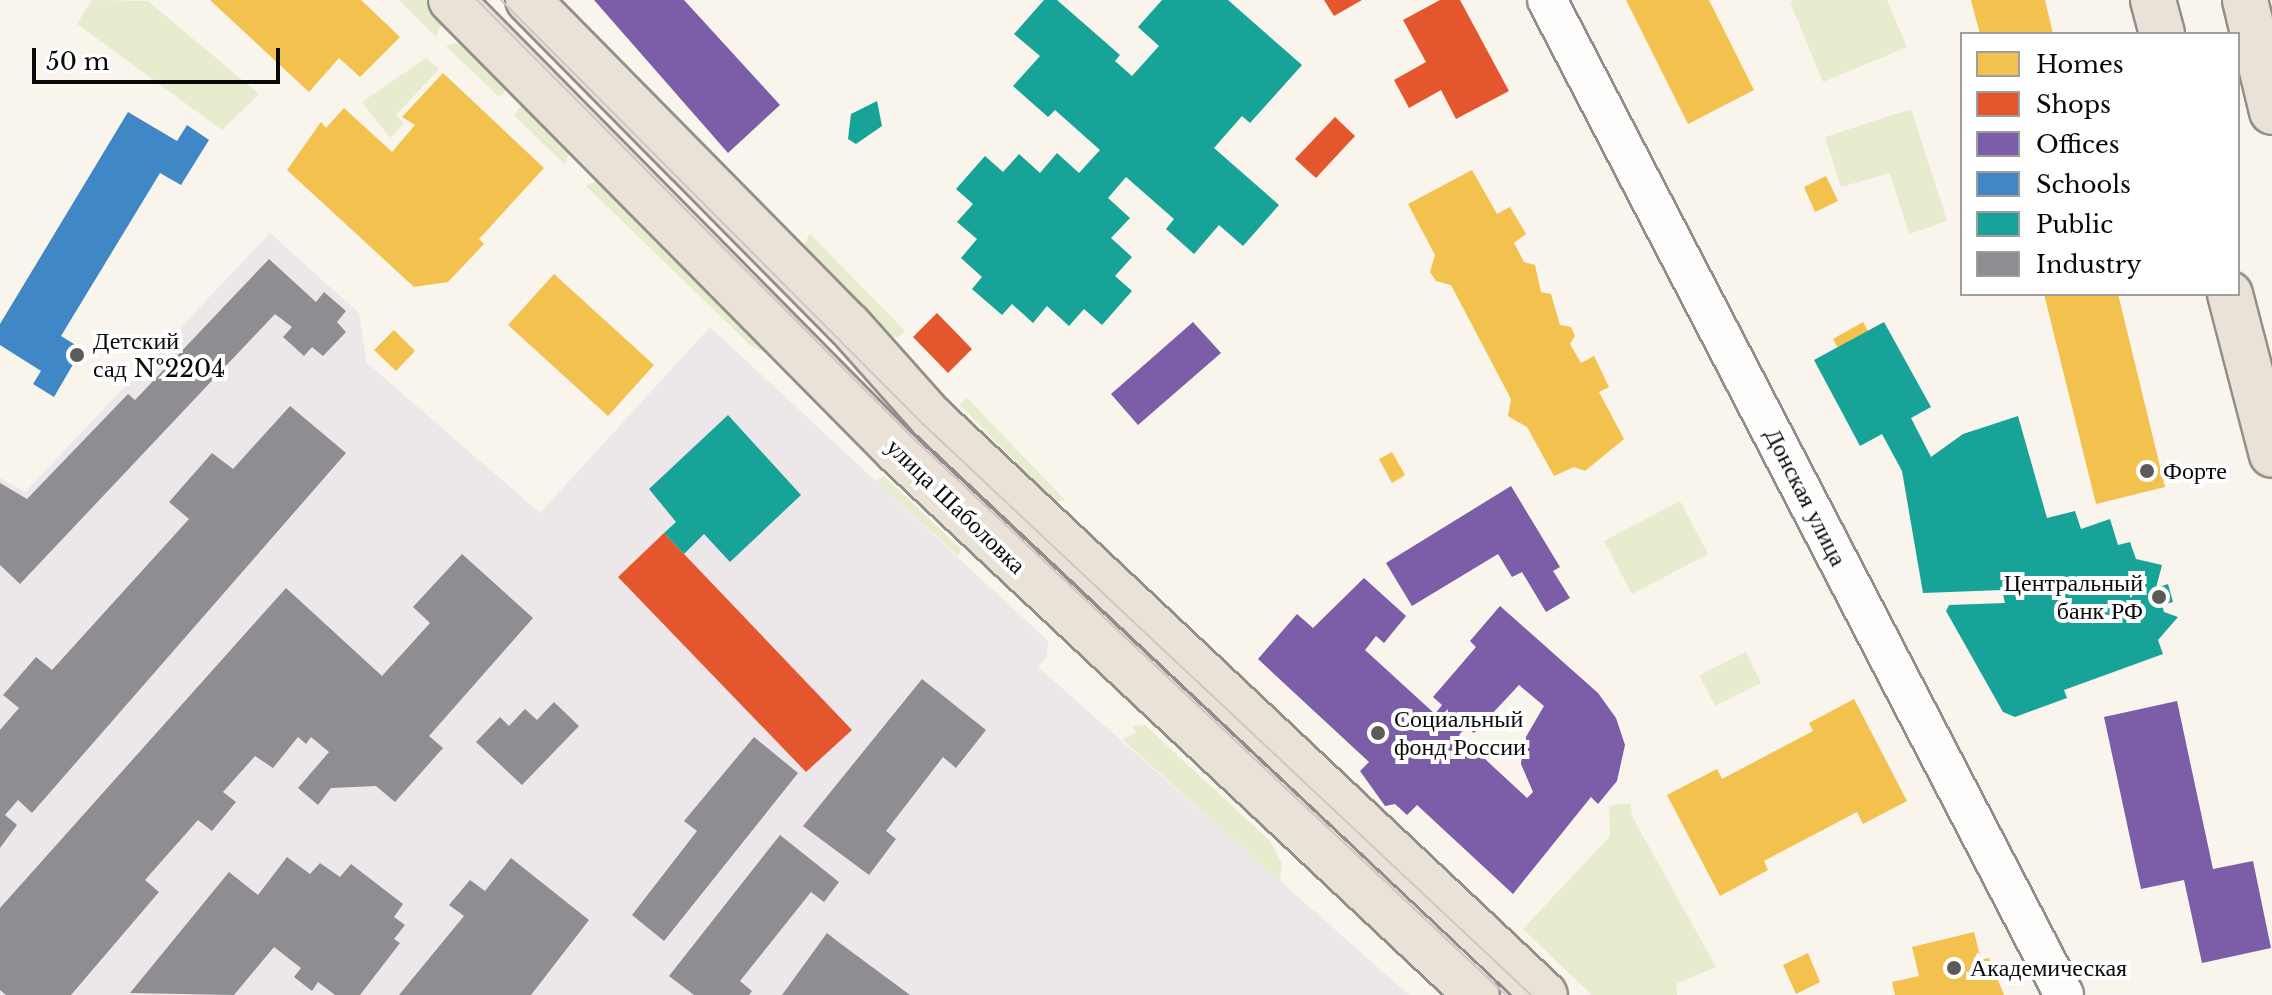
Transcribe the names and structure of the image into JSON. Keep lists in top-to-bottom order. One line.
{"streets":{"main road":["улица Шаболовка"],"street":["Донская улица"]},"places":["Детский сад №2204","Форте","Центральный банк РФ","Социальный фонд России","Академическая"],"legend":["Homes","Shops","Offices","Schools","Public","Industry"],"scale_bar":"50 m"}
